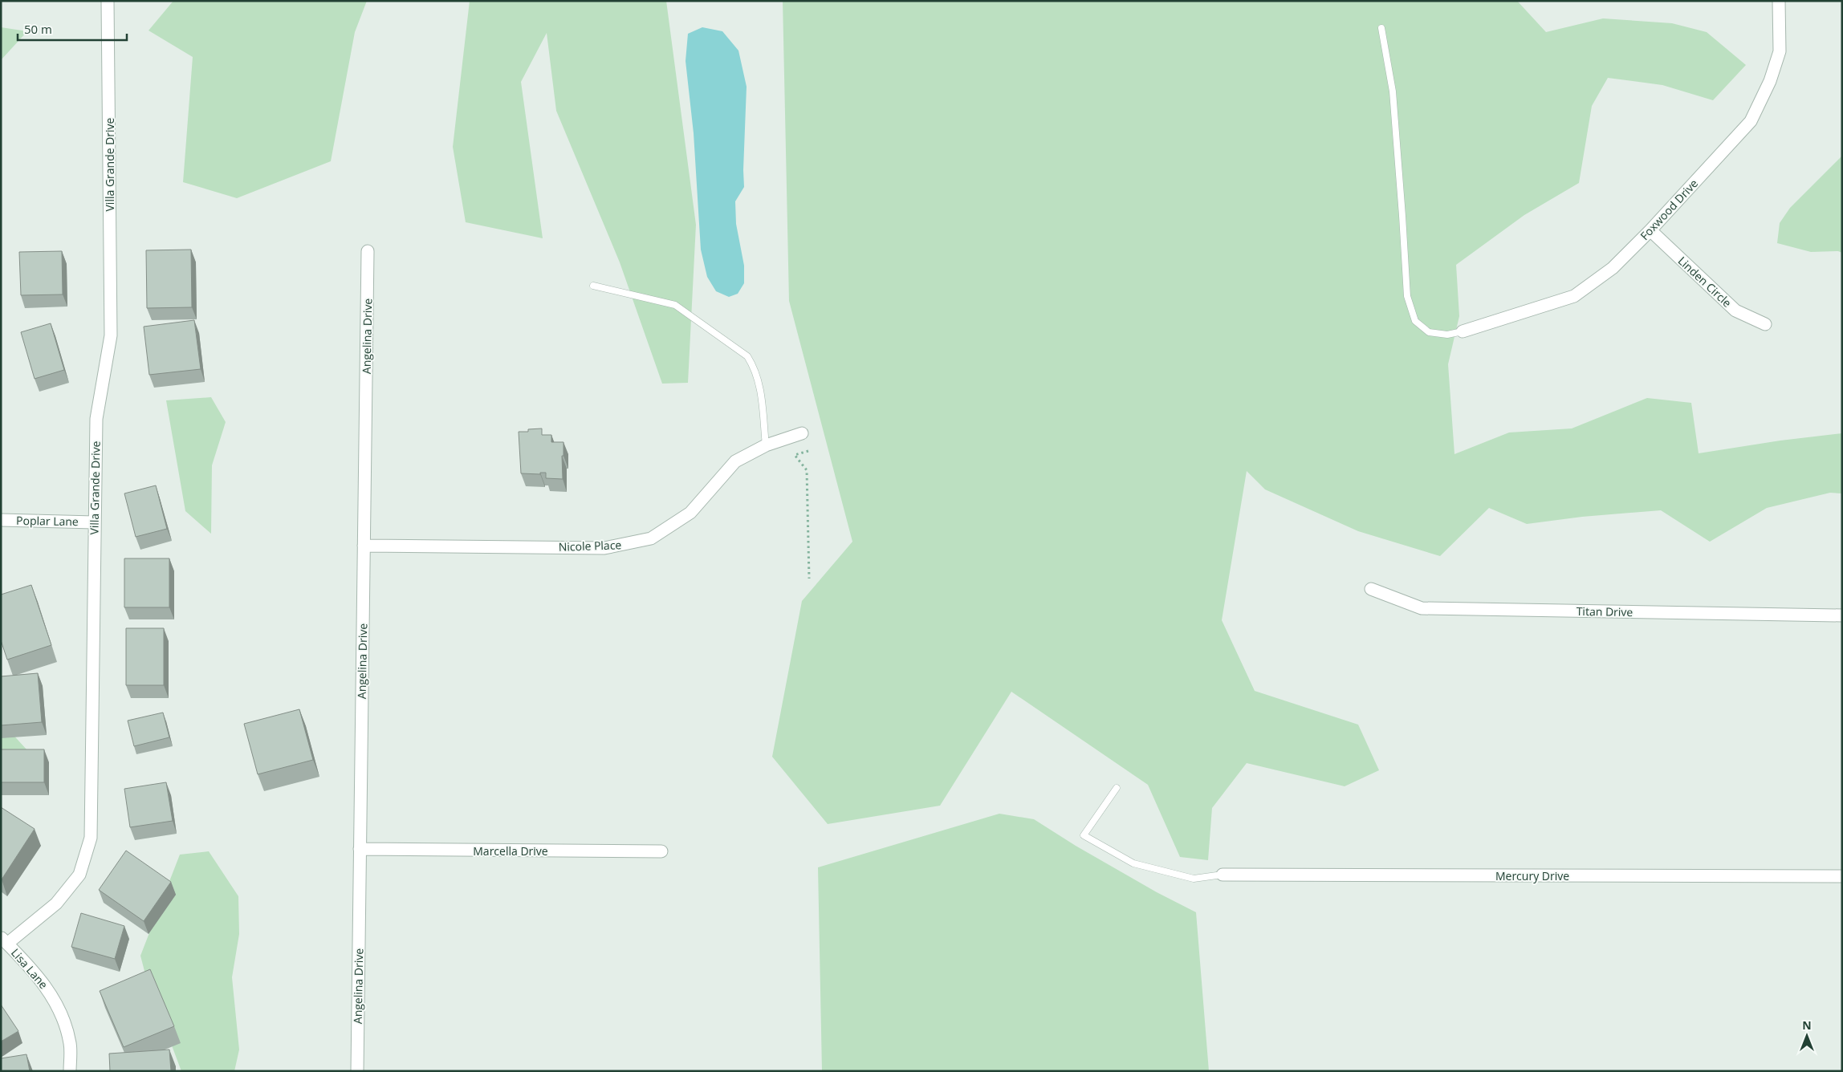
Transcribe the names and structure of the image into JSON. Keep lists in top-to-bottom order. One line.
{"streets":{"street":["Villa Grande Drive","Foxwood Drive","Linden Circle","Angelina Drive","Poplar Lane","Nicole Place","Titan Drive","Marcella Drive","Mercury Drive","Lisa Lane"]},"crossings":[["Villa Grande Drive","Poplar Lane"],["Villa Grande Drive","Lisa Lane"],["Foxwood Drive","Linden Circle"],["Angelina Drive","Nicole Place"],["Angelina Drive","Marcella Drive"]],"scale_bar":"50 m","north":"top"}
